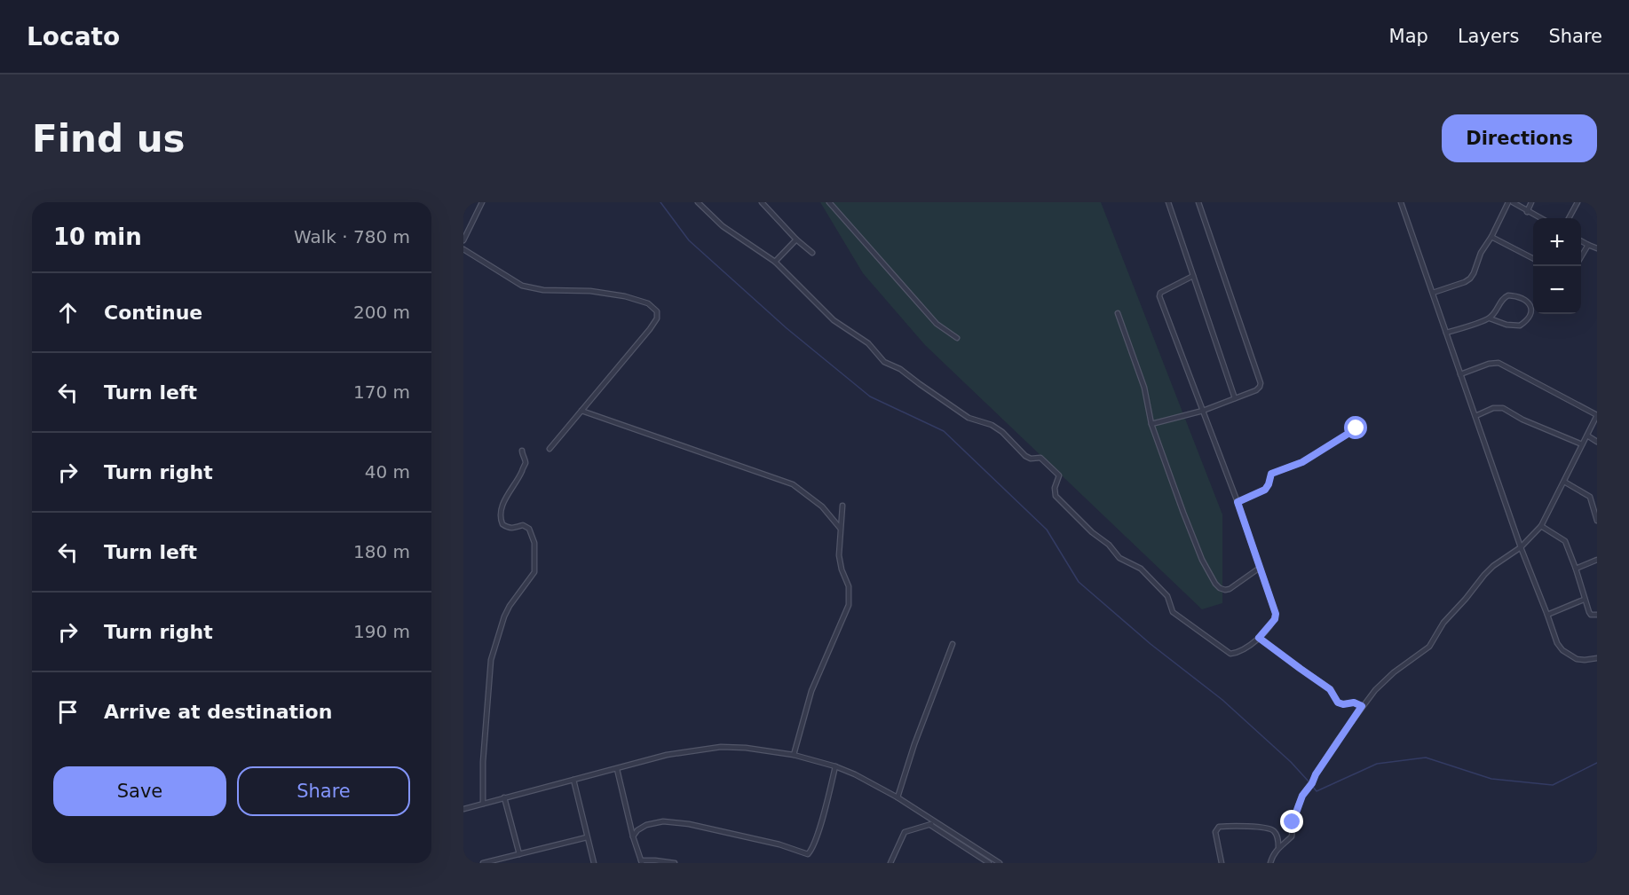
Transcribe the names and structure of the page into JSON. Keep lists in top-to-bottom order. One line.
{"page":{"header":"Locato","nav":["Map","Layers","Share"],"buttons":["Directions",["Save","Share"]],"title":"Find us","heading":["10 min","Walk · 780 m"],"map_buttons":["+","−"],"list":[["Continue","200 m"],["Turn left","170 m"],["Turn right","40 m"],["Turn left","180 m"],["Turn right","190 m"],"Arrive at destination"]}}
